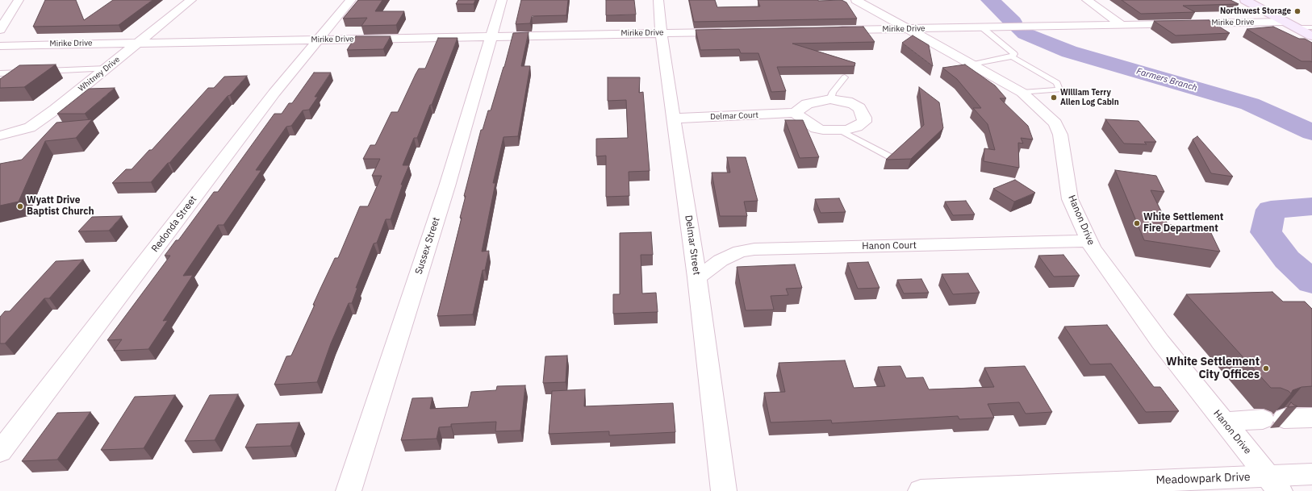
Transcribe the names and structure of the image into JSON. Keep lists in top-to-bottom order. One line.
{"streets":{"street":["Mirike Drive","Whitney Drive","Delmar Court","Hanon Drive","Redonda Street","Delmar Street","Sussex Street","Hanon Court","Meadowpark Drive"]},"crossings":[["Mirike Drive","Whitney Drive"],["Mirike Drive","Hanon Drive"],["Mirike Drive","Redonda Street"],["Mirike Drive","Delmar Street"],["Mirike Drive","Sussex Street"],["Delmar Court","Delmar Street"],["Hanon Drive","Hanon Court"],["Hanon Drive","Meadowpark Drive"],["Delmar Street","Hanon Court"]],"water":["Farmers Branch"],"places":["Northwest Storage","William Terry Allen Log Cabin","Wyatt Drive Baptist Church","White Settlement Fire Department","White Settlement City Offices"]}
